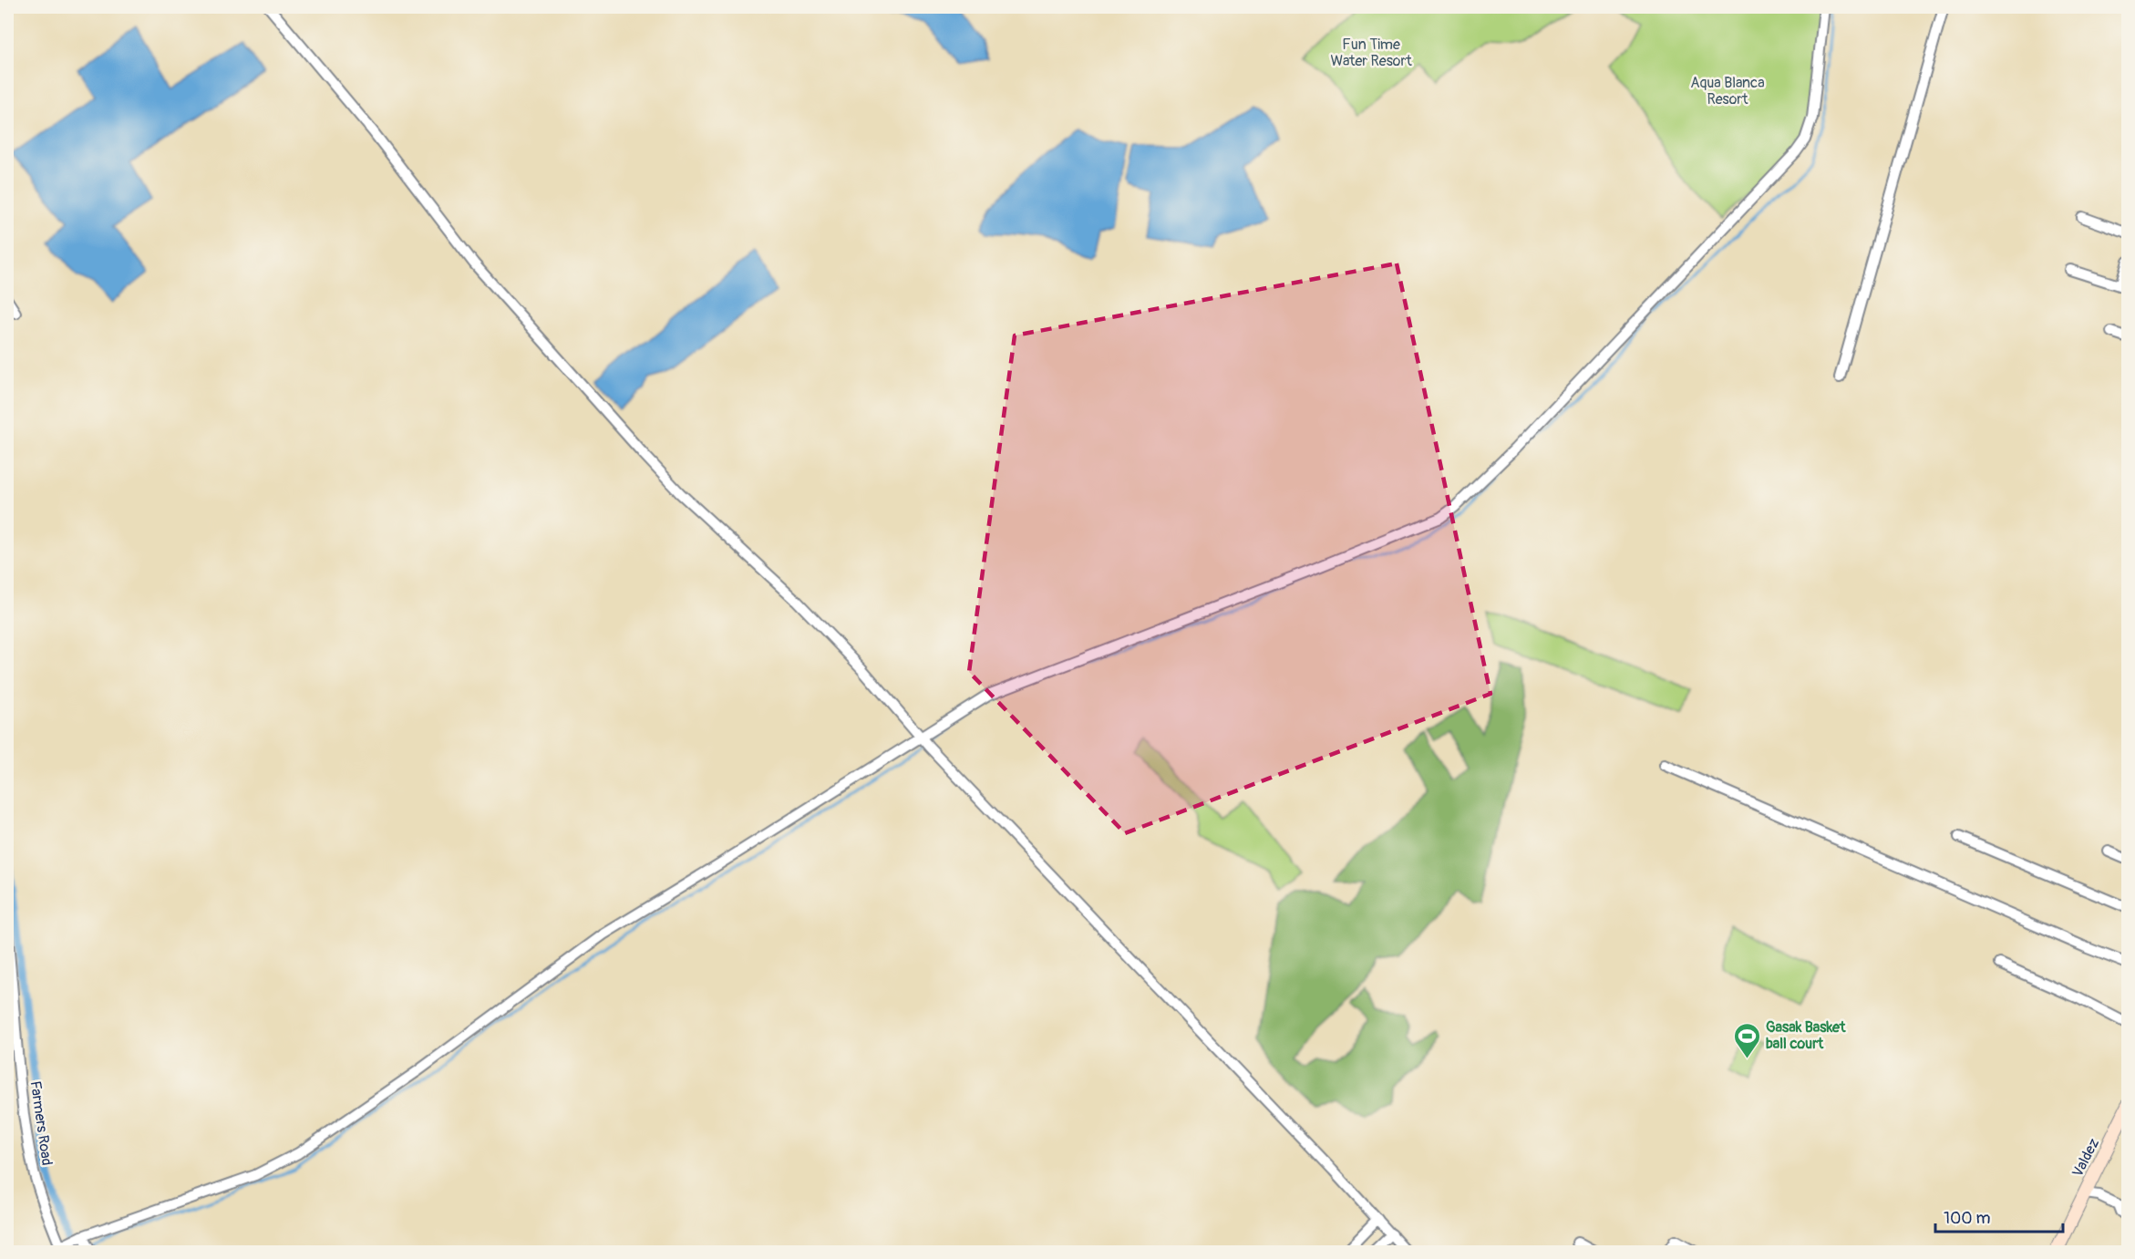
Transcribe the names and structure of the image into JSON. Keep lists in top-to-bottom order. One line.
{"streets":{"street":["Farmers Road","Valdez"]},"parks":["Fun Time Water Resort","Aqua Blanca Resort"],"places":{"sports":["Gasak Basket ball court"]},"scale_bar":"100 m"}
